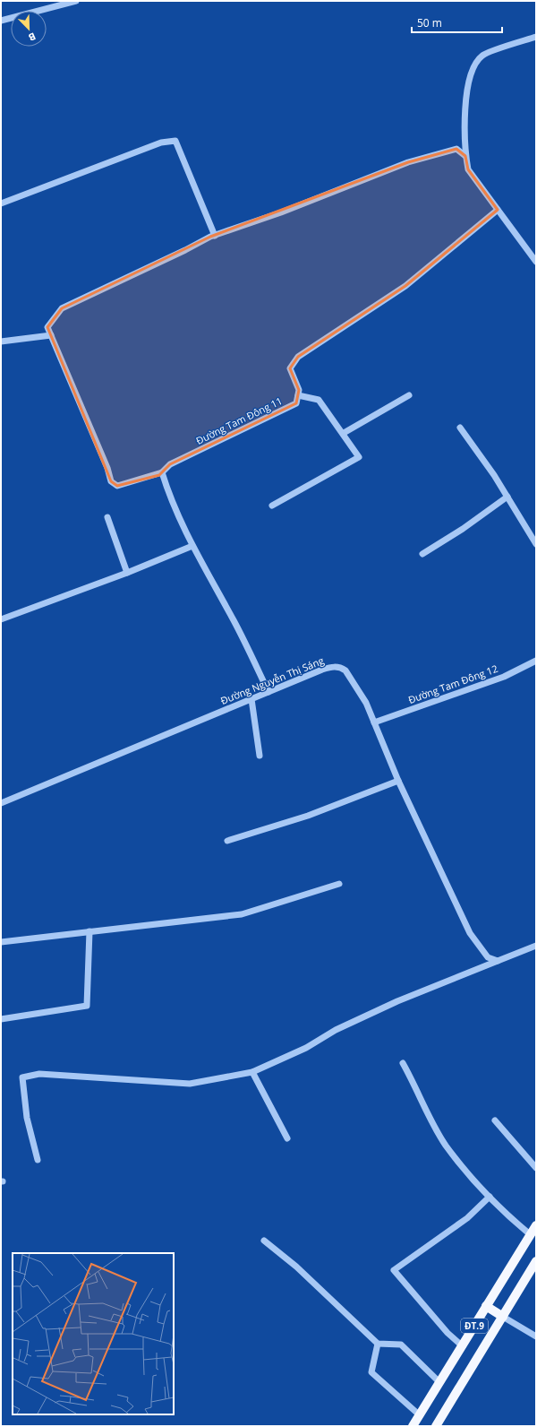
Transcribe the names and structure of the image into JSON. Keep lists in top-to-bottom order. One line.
{"streets":{"main road":["ĐT.9"],"street":["Đường Tam Đông 11","Đường Nguyễn Thị Sáng","Đường Tam Đông 12"]},"crossings":[["Đường Nguyễn Thị Sáng","Đường Tam Đông 12"]],"scale_bar":"50 m","north":"bottom right"}
